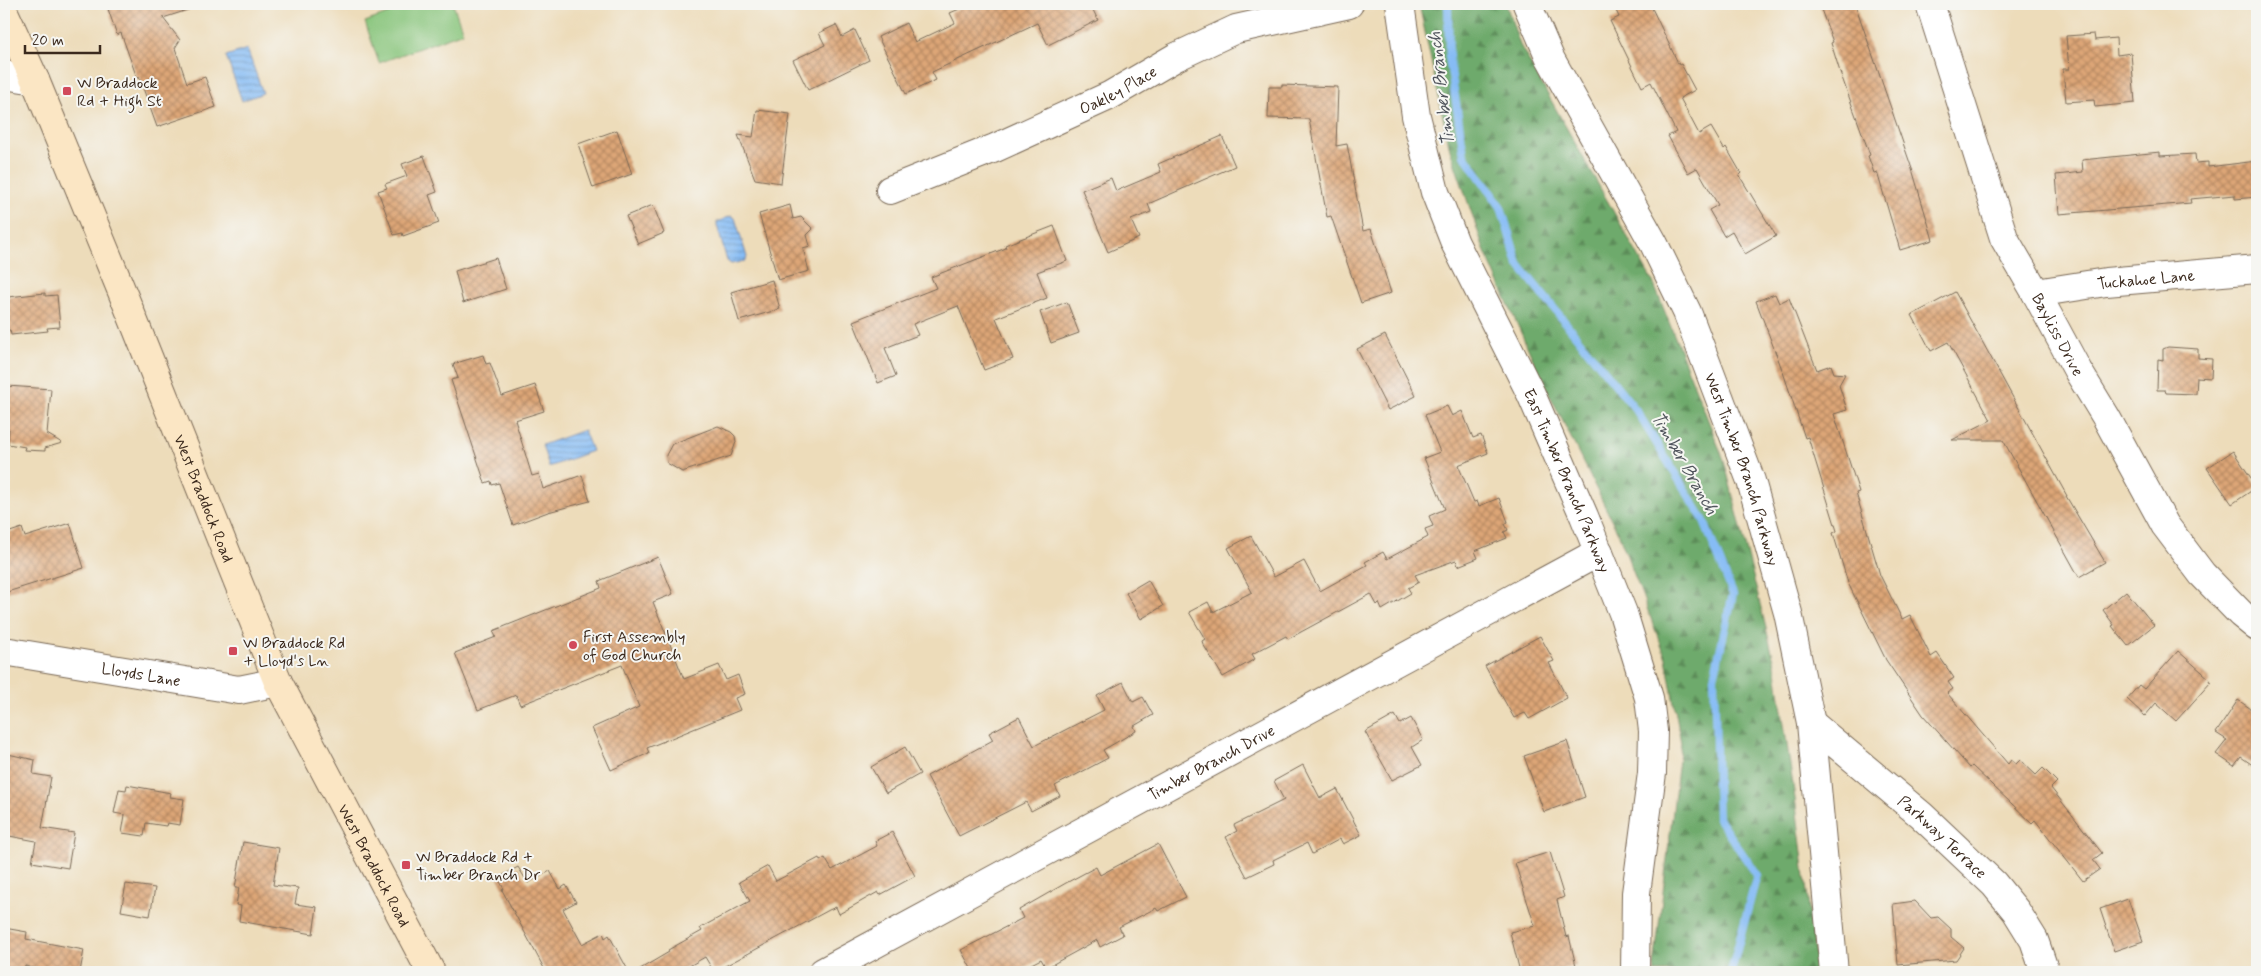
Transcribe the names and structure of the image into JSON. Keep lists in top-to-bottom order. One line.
{"streets":{"main road":["West Braddock Road"],"street":["Oakley Place","Tuckahoe Lane","Bayliss Drive","West Timber Branch Parkway","East Timber Branch Parkway","Lloyds Lane","Timber Branch Drive","Parkway Terrace"]},"crossings":[["Tuckahoe Lane","Bayliss Drive"],["West Timber Branch Parkway","Parkway Terrace"],["East Timber Branch Parkway","Timber Branch Drive"],["West Braddock Road","Lloyds Lane"]],"water":["Timber Branch"],"places":{"transit":["W Braddock Rd + High St","W Braddock Rd + Lloyd's Ln","W Braddock Rd + Timber Branch Dr"],"other":["First Assembly of God Church"]},"scale_bar":"20 m"}
